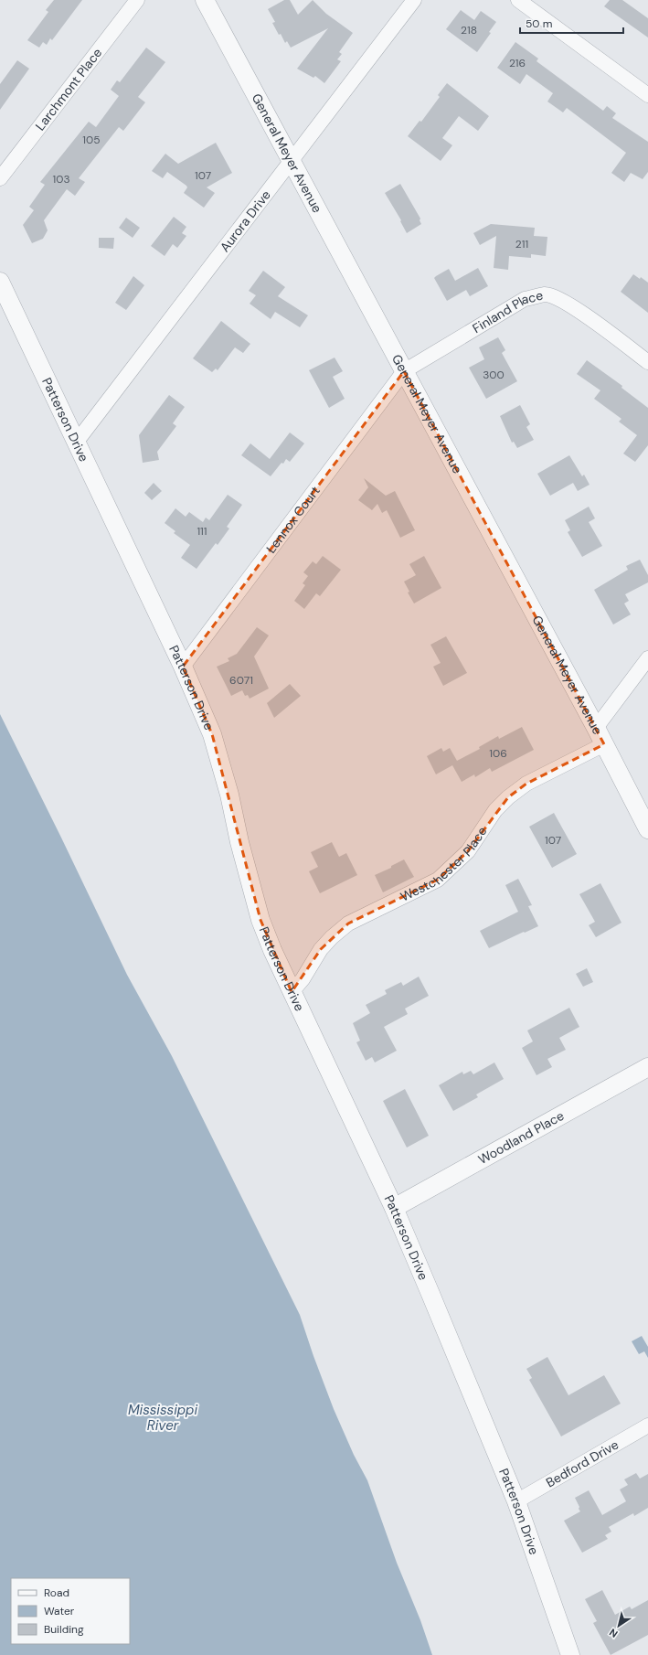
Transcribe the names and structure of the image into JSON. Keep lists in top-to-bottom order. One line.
{"streets":{"street":["Larchmont Place","General Meyer Avenue","Aurora Drive","Finland Place","Patterson Drive","Lennox Court","Westchester Place","Woodland Place","Bedford Drive"]},"crossings":[["General Meyer Avenue","Aurora Drive"],["General Meyer Avenue","Finland Place"],["General Meyer Avenue","Lennox Court"],["General Meyer Avenue","Westchester Place"],["Aurora Drive","Patterson Drive"],["Finland Place","Lennox Court"],["Patterson Drive","Lennox Court"],["Patterson Drive","Westchester Place"],["Patterson Drive","Woodland Place"],["Patterson Drive","Bedford Drive"]],"water":["Mississippi River"],"house_numbers":["218","216","105","107","103","211","300","111","6071","106","107"],"legend":["Road","Water","Building"],"scale_bar":"50 m","north":"bottom left"}
